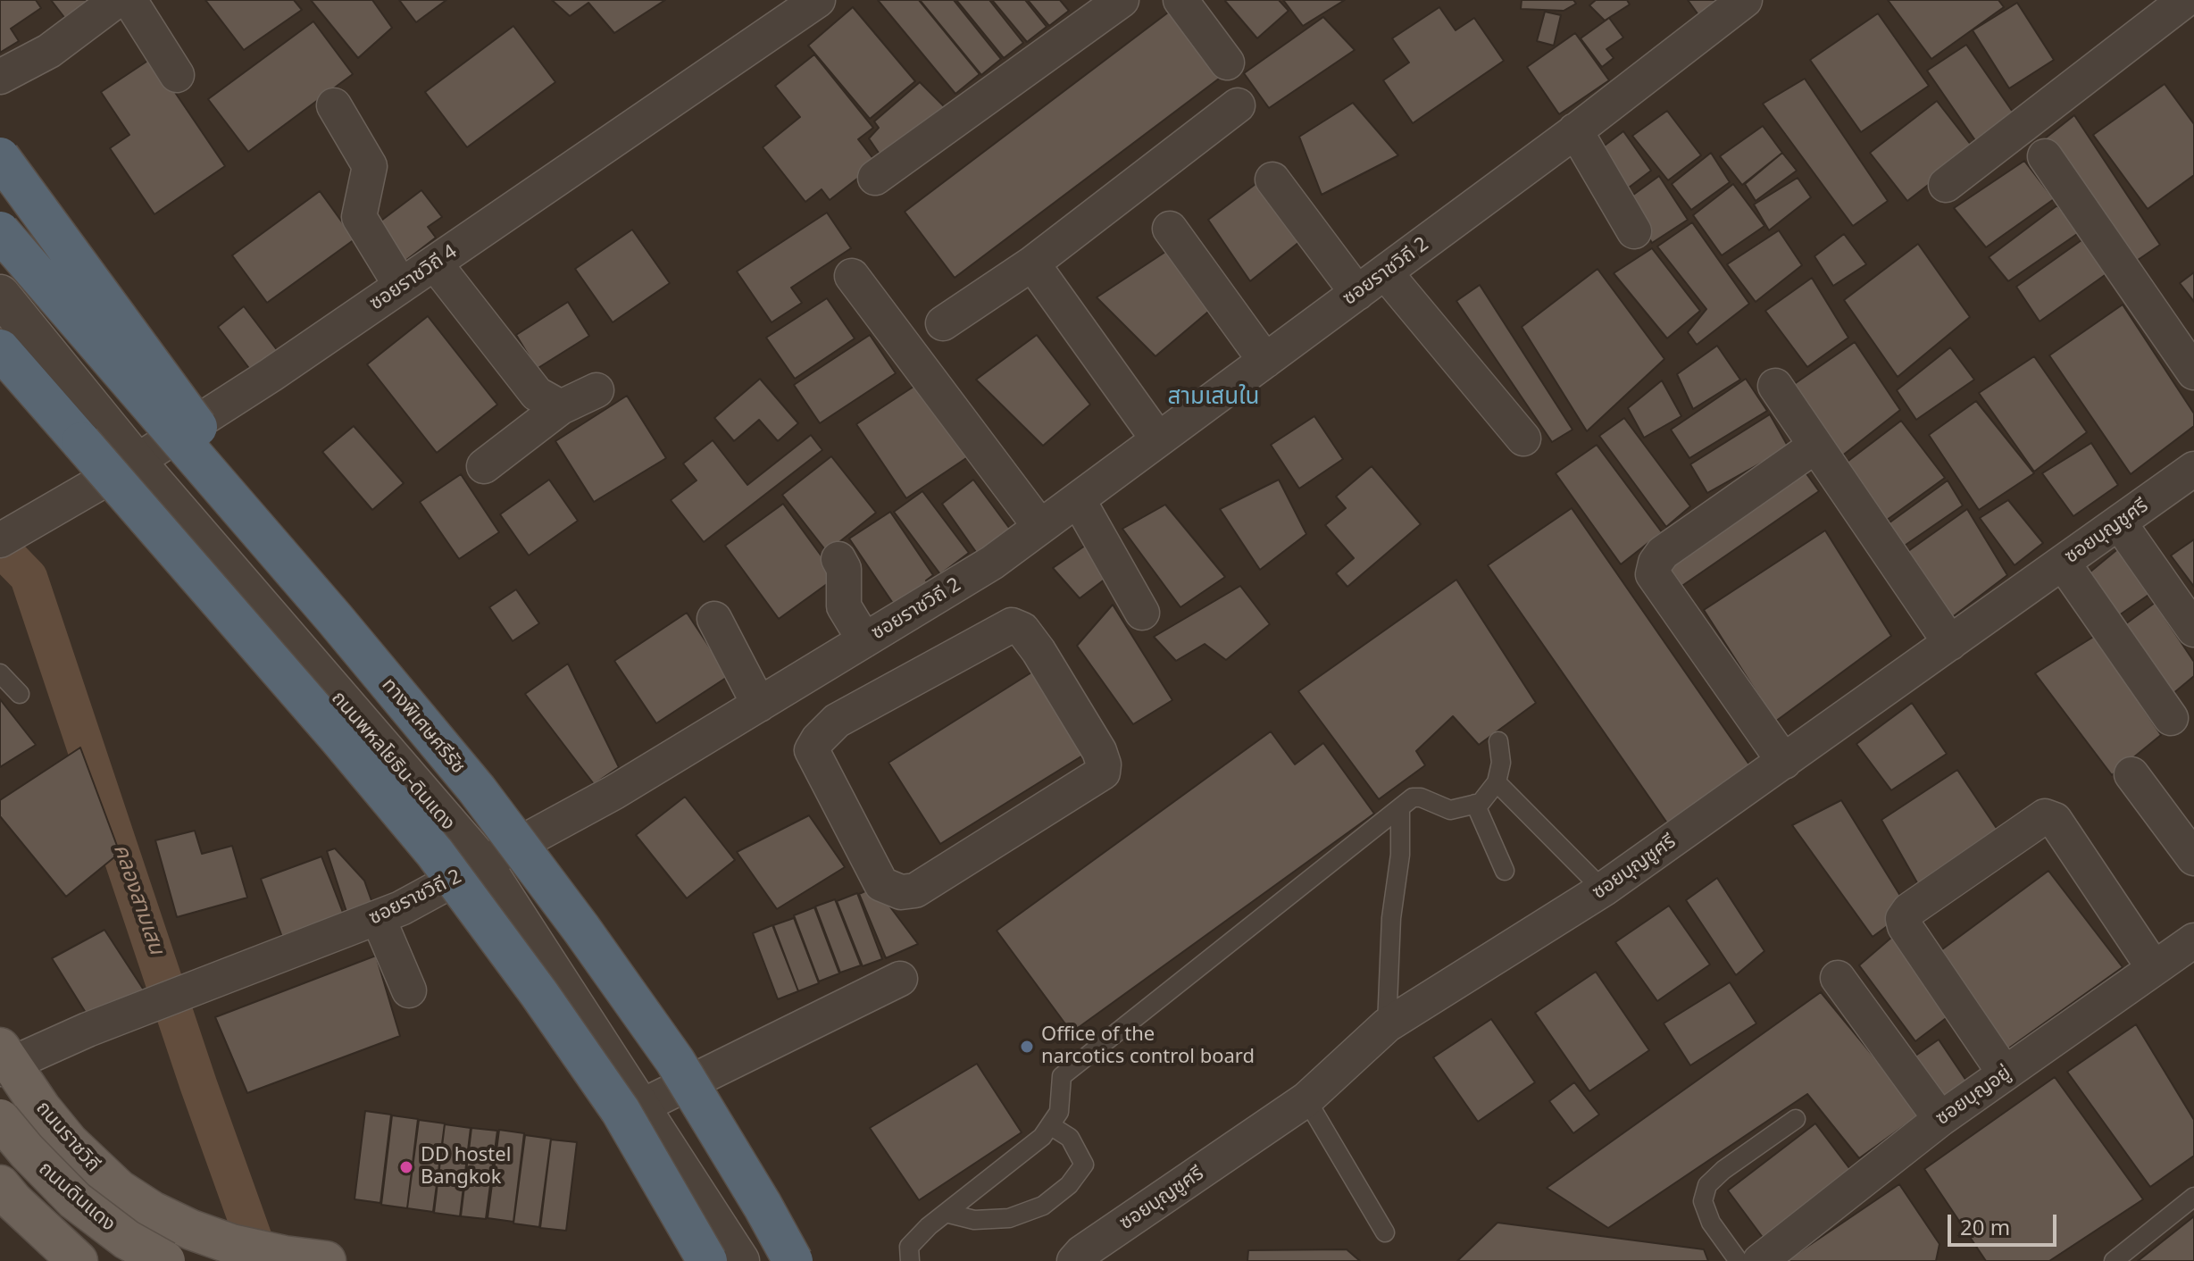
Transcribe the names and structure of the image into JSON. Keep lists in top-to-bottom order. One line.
{"streets":{"highway":["ทางพิเศษศรีรัช"],"main road":["ถนนราชวิถี","ถนนดินแดง"],"street":["ซอยราชวิถี 2","ซอยราชวิถี 4","ซอยบุญชูศรี","ถนนพหลโยธิน-ดินแดง","ซอยบุญอยู่"]},"crossings":[["ซอยราชวิถี 2","ถนนพหลโยธิน-ดินแดง"],["ซอยราชวิถี 2","ถนนราชวิถี"],["ซอยราชวิถี 4","ถนนพหลโยธิน-ดินแดง"]],"districts":["สามเสนใน"],"water":["คลองสามเสน"],"places":["Office of the narcotics control board","DD hostel Bangkok"],"scale_bar":"20 m"}
